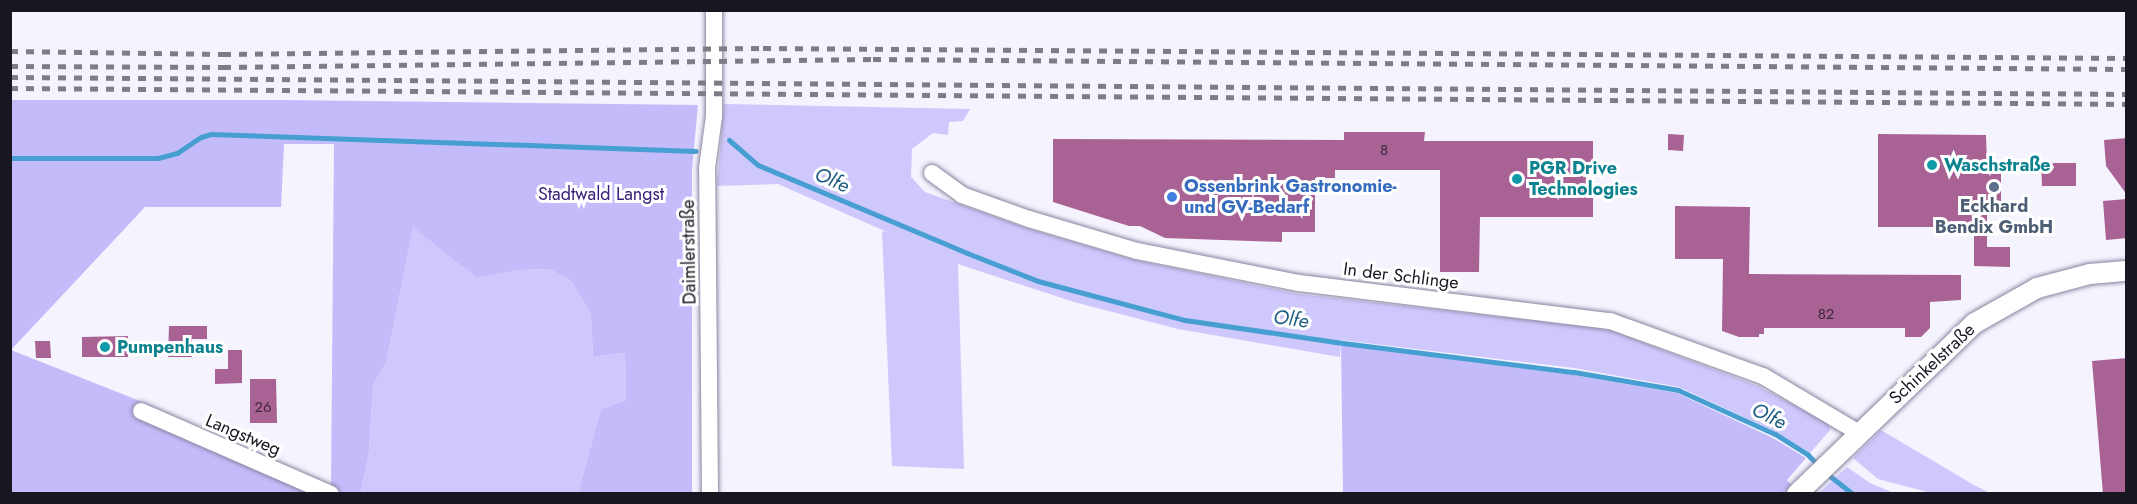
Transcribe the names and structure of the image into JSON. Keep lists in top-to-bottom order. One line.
{"streets":{"street":["Daimlerstraße","In der Schlinge","Schinkelstraße","Langstweg"]},"crossings":[["In der Schlinge","Schinkelstraße"]],"water":["Olfe"],"parks":["Stadtwald Langst"],"places":["Waschstraße","PGR Drive Technologies","Eckhard Bendix GmbH","Ossenbrink Gastronomie- und GV-Bedarf","Pumpenhaus"],"house_numbers":["8","82","26"]}
